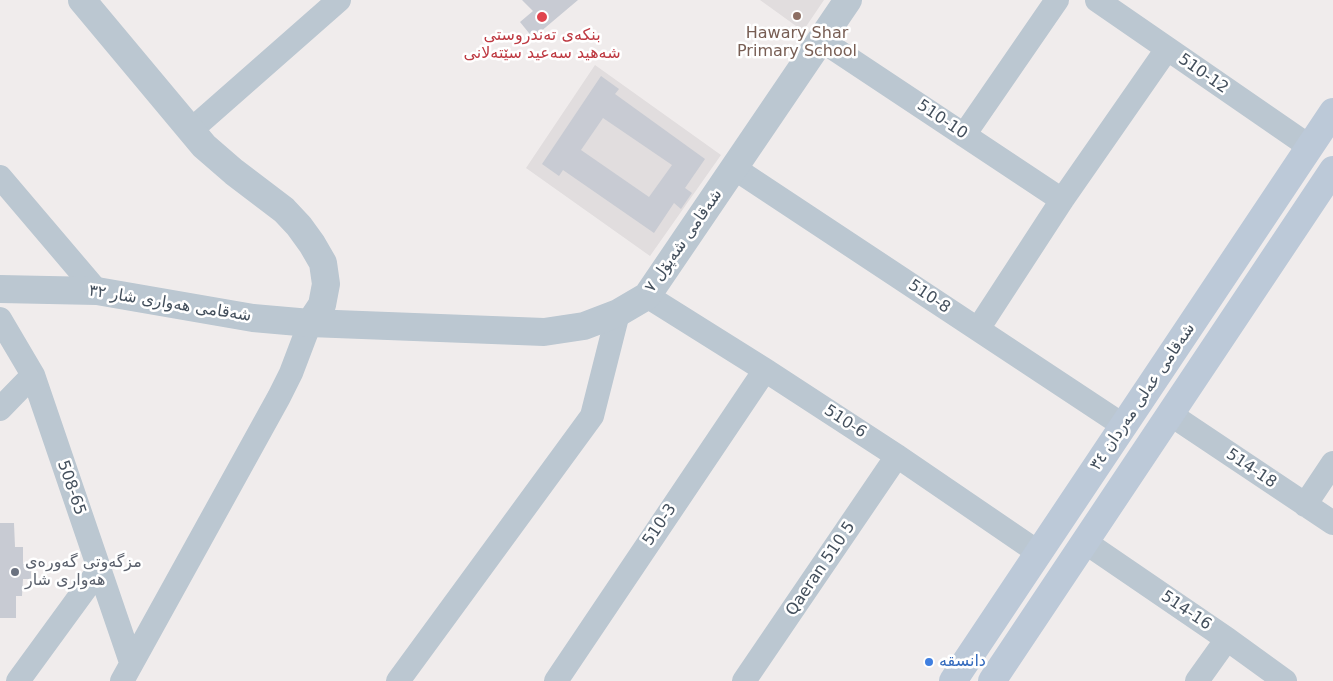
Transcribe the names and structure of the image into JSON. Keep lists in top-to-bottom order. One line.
{"streets":{"main road":["شەقامی عەلی مەردان ٣٤"],"street":["510-12","510-10","شەقامی شەپۆل ٧","510-8","شەقامی هەواری شار ٣٢","510-6","514-18","508-65","510-3","Qaeran 510 5","514-16"]},"crossings":[["510-12","شەقامی عەلی مەردان ٣٤"],["510-10","شەقامی شەپۆل ٧"],["شەقامی شەپۆل ٧","510-8"],["شەقامی شەپۆل ٧","شەقامی هەواری شار ٣٢"],["شەقامی شەپۆل ٧","510-6"],["510-8","شەقامی عەلی مەردان ٣٤"],["شەقامی عەلی مەردان ٣٤","510-6"],["شەقامی عەلی مەردان ٣٤","514-18"],["شەقامی عەلی مەردان ٣٤","514-16"],["510-6","510-3"],["510-6","Qaeran 510 5"]],"places":["Hawary Shar Primary School","بنکەی تەندروستی شەهید سەعید سێتەلانی","مزگەوتی گەورەی هەواری شار","دانسقه"]}
